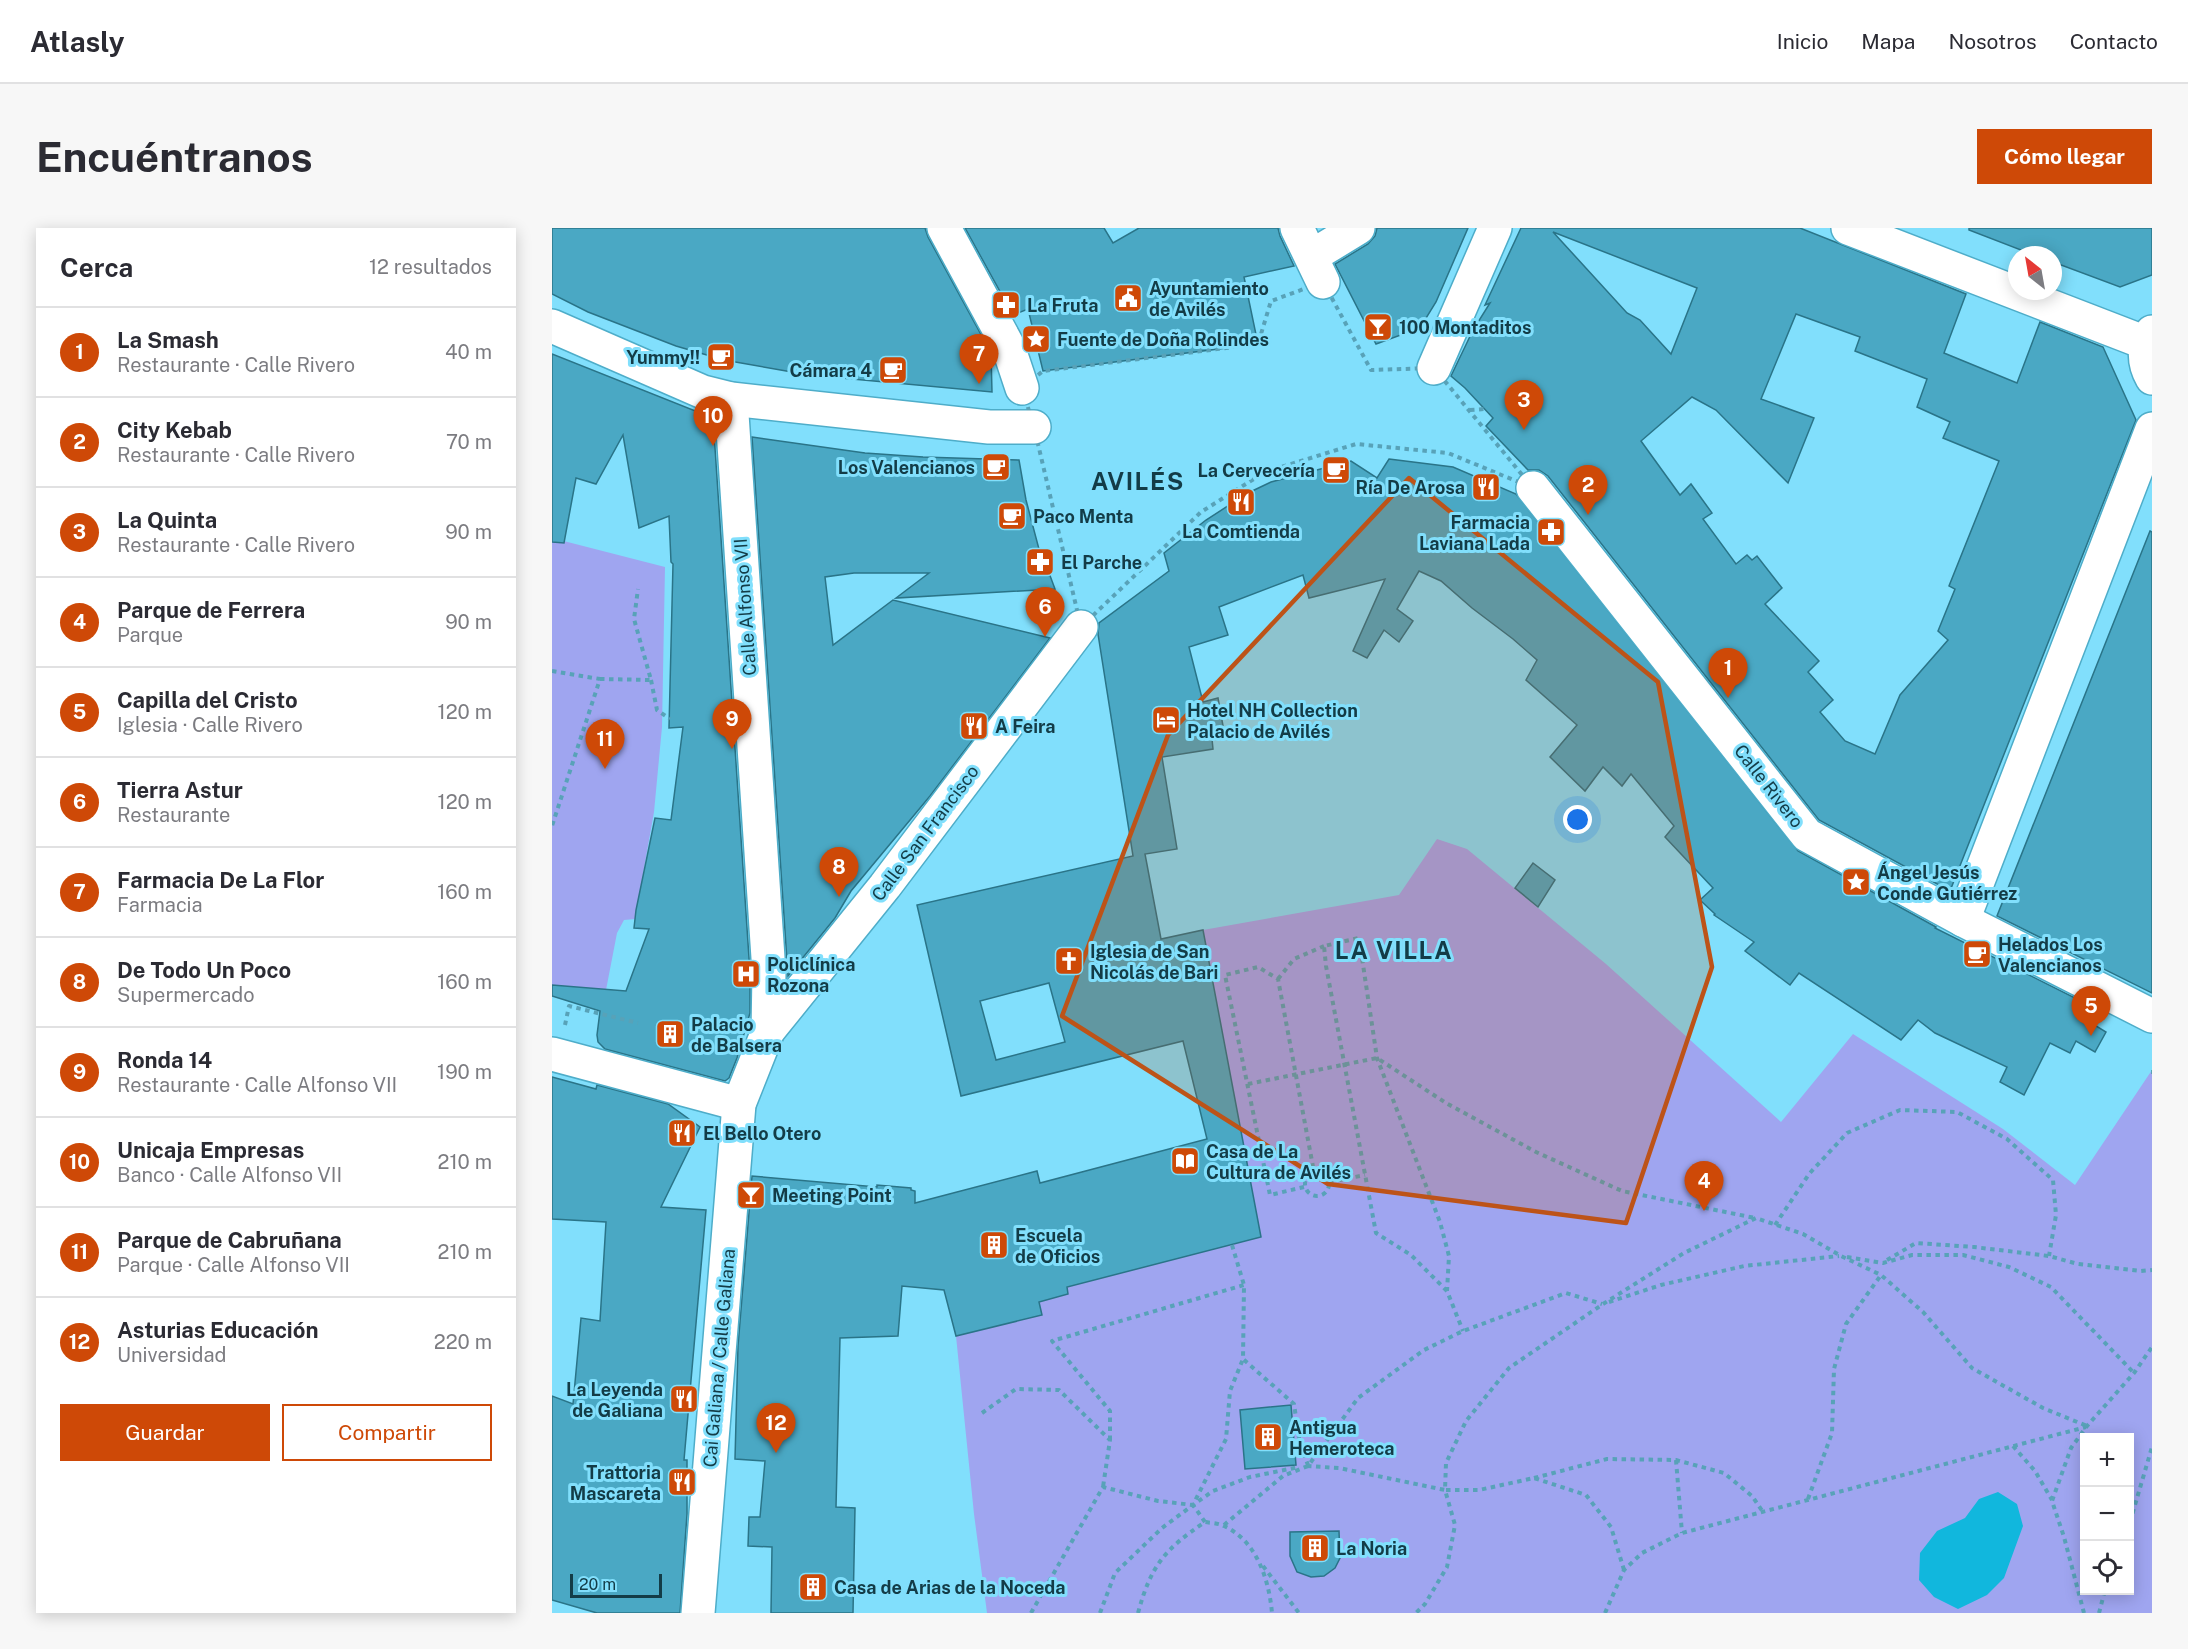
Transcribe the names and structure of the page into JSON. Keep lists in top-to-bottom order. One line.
{"streets":{"street":["Calle Alfonso VII","Calle Rivero","Calle San Francisco","Cai Galiana / Calle Galiana"]},"crossings":[["Calle Alfonso VII","Calle San Francisco"],["Calle San Francisco","Cai Galiana / Calle Galiana"]],"districts":["AVILÉS","LA VILLA"],"places":{"public building":["Ayuntamiento de Avilés"],"pharmacy":["La Fruta","Farmacia Laviana Lada","El Parche"],"bar":["100 Montaditos","Meeting Point"],"place":["Fuente de Doña Rolindes","Ángel Jesús Conde Gutiérrez"],"cafe":["Yummy!!","Cámara 4","Los Valencianos","La Cervecería","Paco Menta","Helados Los Valencianos"],"restaurant":["Ría De Arosa","La Comtienda","A Feira","El Bello Otero","La Leyenda de Galiana","Trattoria Mascareta"],"hotel":["Hotel NH Collection Palacio de Avilés"],"church":["Iglesia de San Nicolás de Bari"],"hospital":["Policlínica Rozona"],"building":["Palacio de Balsera","Escuela de Oficios","Antigua Hemeroteca","La Noria","Casa de Arias de la Noceda"],"library":["Casa de La Cultura de Avilés"]},"scale_bar":"20 m","north":"top left","page":{"header":"Atlasly","nav":["Inicio","Mapa","Nosotros","Contacto"],"buttons":["Cómo llegar",["Guardar","Compartir"]],"title":"Encuéntranos","heading":["Cerca","12 resultados"],"list":[{"mark":"1","name":"La Smash","note":"Restaurante · Calle Rivero","value":"40 m"},{"mark":"2","name":"City Kebab","note":"Restaurante · Calle Rivero","value":"70 m"},{"mark":"3","name":"La Quinta","note":"Restaurante · Calle Rivero","value":"90 m"},{"mark":"4","name":"Parque de Ferrera","note":"Parque","value":"90 m"},{"mark":"5","name":"Capilla del Cristo","note":"Iglesia · Calle Rivero","value":"120 m"},{"mark":"6","name":"Tierra Astur","note":"Restaurante","value":"120 m"},{"mark":"7","name":"Farmacia De La Flor","note":"Farmacia","value":"160 m"},{"mark":"8","name":"De Todo Un Poco","note":"Supermercado","value":"160 m"},{"mark":"9","name":"Ronda 14","note":"Restaurante · Calle Alfonso VII","value":"190 m"},{"mark":"10","name":"Unicaja Empresas","note":"Banco · Calle Alfonso VII","value":"210 m"},{"mark":"11","name":"Parque de Cabruñana","note":"Parque · Calle Alfonso VII","value":"210 m"},{"mark":"12","name":"Asturias Educación","note":"Universidad","value":"220 m"}],"pins":["7","3","10","2","6","1","9","11","8","5","4","12"],"map_buttons":["+","−"],"scale":"20 m"}}
